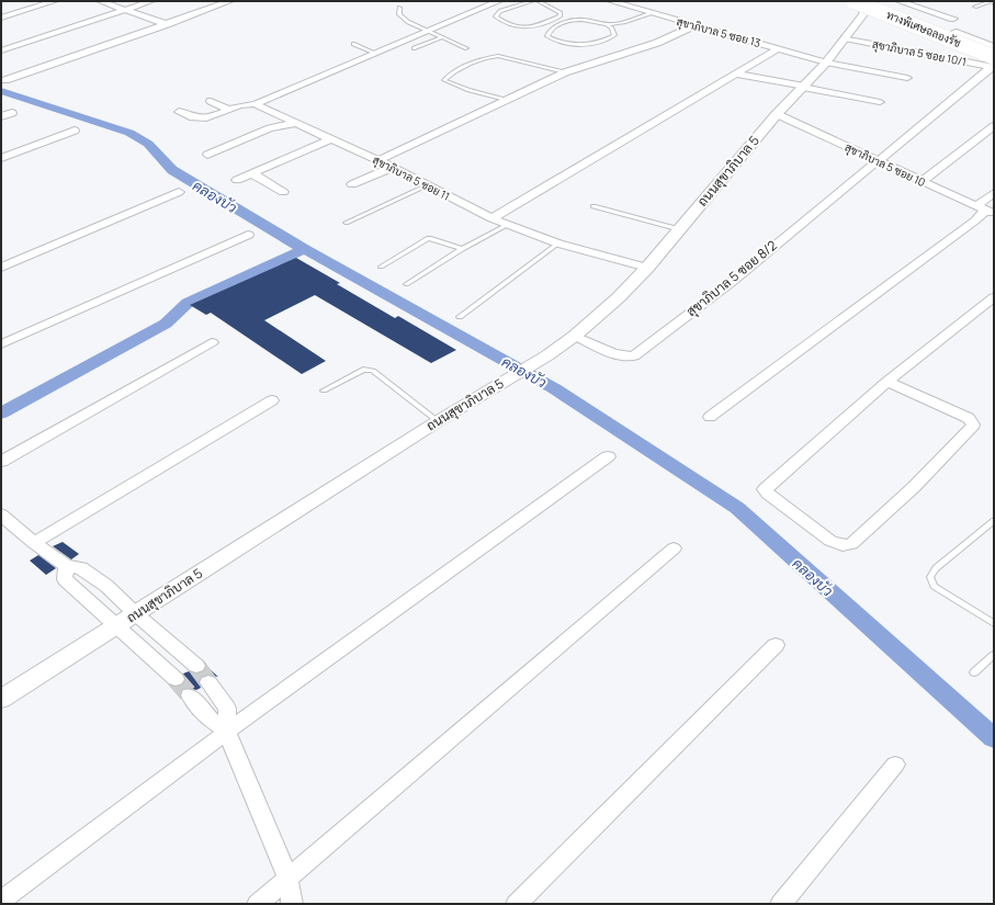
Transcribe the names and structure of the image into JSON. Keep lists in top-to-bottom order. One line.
{"streets":{"highway":["ทางพิเศษฉลองรัช"],"street":["สุขาภิบาล 5 ซอย 13","สุขาภิบาล 5 ซอย 10/1","สุขาภิบาล 5 ซอย 10","ถนนสุขาภิบาล 5","สุขาภิบาล 5 ซอย 11","สุขาภิบาล 5 ซอย 8/2"]},"crossings":[["ทางพิเศษฉลองรัช","สุขาภิบาล 5 ซอย 10/1"],["สุขาภิบาล 5 ซอย 13","ถนนสุขาภิบาล 5"],["สุขาภิบาล 5 ซอย 10/1","ถนนสุขาภิบาล 5"],["สุขาภิบาล 5 ซอย 10","ถนนสุขาภิบาล 5"],["สุขาภิบาล 5 ซอย 10","สุขาภิบาล 5 ซอย 8/2"],["ถนนสุขาภิบาล 5","สุขาภิบาล 5 ซอย 11"],["ถนนสุขาภิบาล 5","สุขาภิบาล 5 ซอย 8/2"]],"water":["คลองบัว"]}
